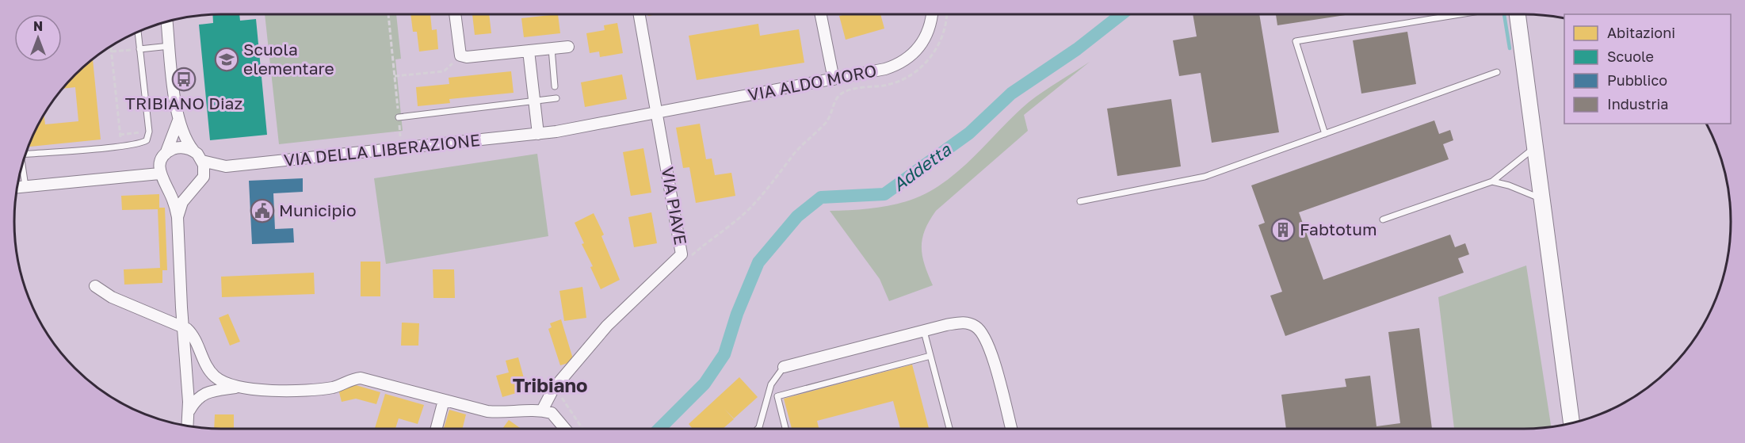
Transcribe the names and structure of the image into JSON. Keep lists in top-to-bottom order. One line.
{"streets":{"street":["VIA ALDO MORO","VIA DELLA LIBERAZIONE","VIA PIAVE"]},"crossings":[["VIA ALDO MORO","VIA DELLA LIBERAZIONE"],["VIA ALDO MORO","VIA PIAVE"],["VIA DELLA LIBERAZIONE","VIA PIAVE"]],"districts":["Tribiano"],"water":["Addetta"],"places":{"school or university":["Scuola elementare"],"bus stop":["TRIBIANO Diaz"],"public building":["Municipio"],"building":["Fabtotum"]},"legend":["Abitazioni","Scuole","Pubblico","Industria"],"north":"top"}
